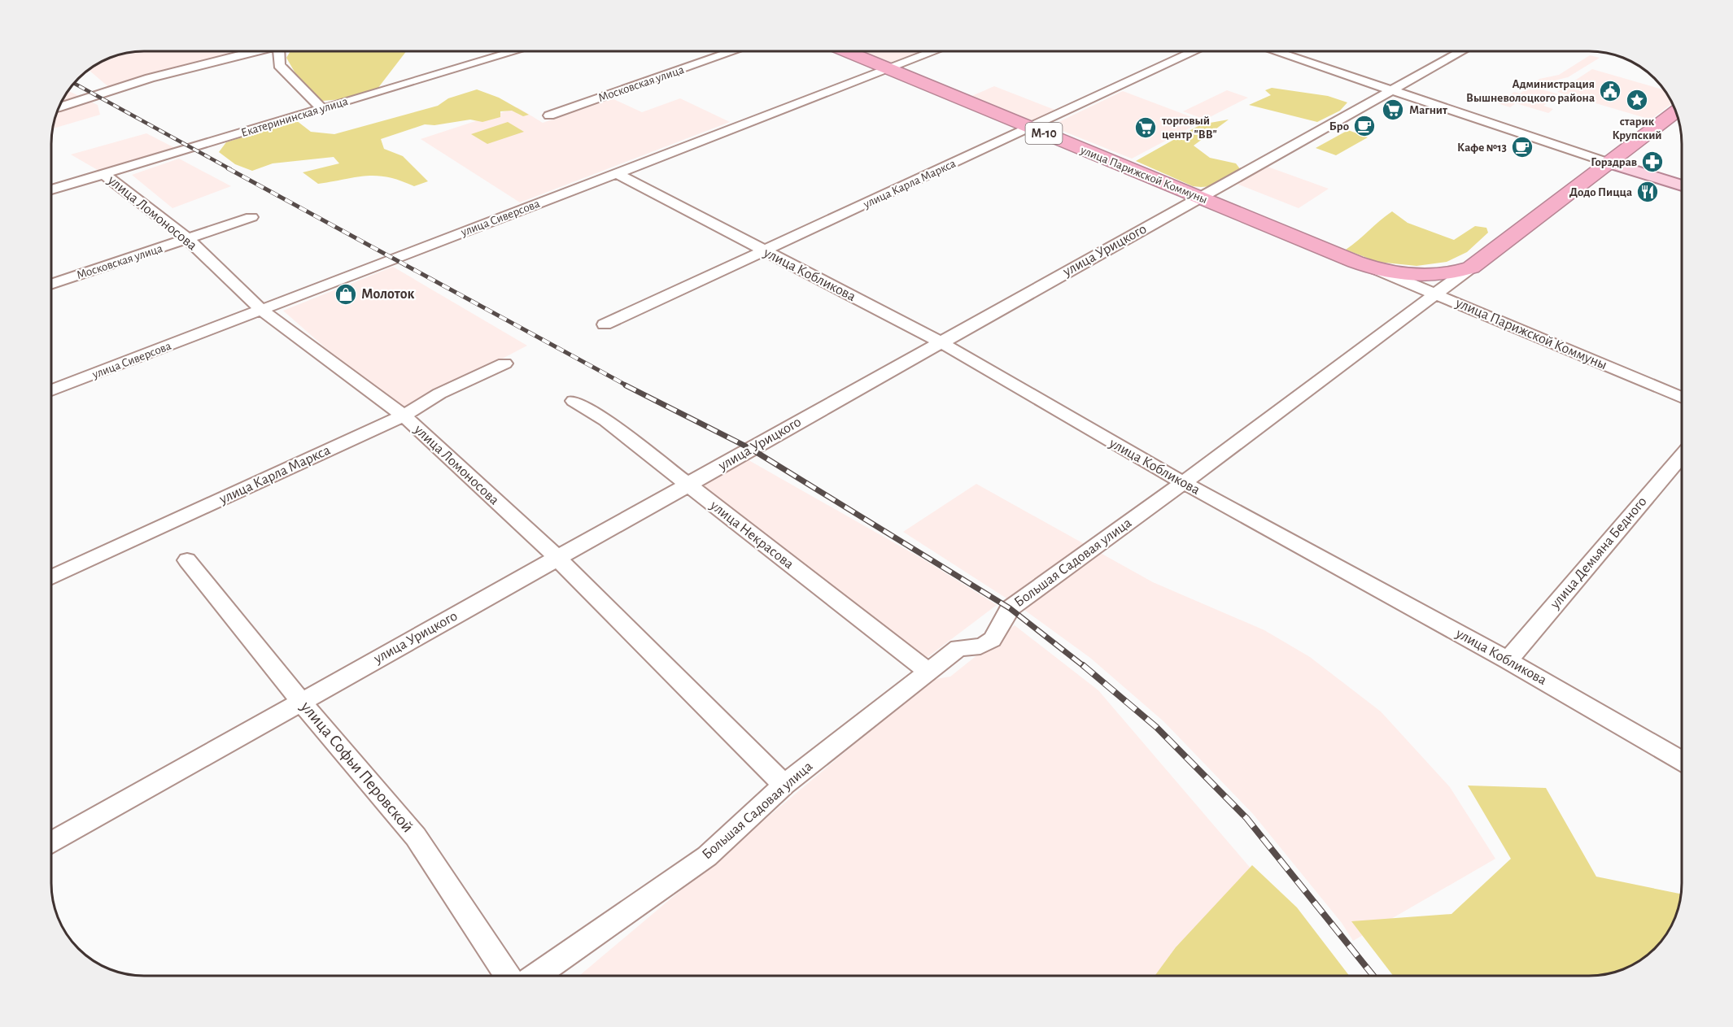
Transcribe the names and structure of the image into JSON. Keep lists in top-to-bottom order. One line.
{"streets":{"highway":["М-10","улица Парижской Коммуны","Большая Садовая улица"],"street":["Московская улица","Екатерининская улица","улица Карла Маркса","улица Ломоносова","улица Сиверсова","улица Урицкого","улица Кобликова","улица Некрасова","улица Демьяна Бедного","улица Софьи Перовской"]},"crossings":[["Московская улица","улица Ломоносова"],["Екатерининская улица","улица Ломоносова"],["М-10","улица Парижской Коммуны"],["М-10","улица Сиверсова"],["улица Парижской Коммуны","улица Карла Маркса"],["улица Парижской Коммуны","улица Сиверсова"],["улица Парижской Коммуны","улица Урицкого"],["улица Парижской Коммуны","Большая Садовая улица"],["улица Карла Маркса","улица Ломоносова"],["улица Карла Маркса","улица Кобликова"],["улица Ломоносова","улица Сиверсова"],["улица Ломоносова","улица Урицкого"],["улица Ломоносова","Большая Садовая улица"],["улица Сиверсова","улица Кобликова"],["улица Урицкого","улица Кобликова"],["улица Урицкого","улица Некрасова"],["улица Урицкого","улица Софьи Перовской"],["улица Кобликова","улица Демьяна Бедного"],["улица Кобликова","Большая Садовая улица"],["улица Некрасова","Большая Садовая улица"]],"places":{"public building":["Администрация Вышневолоцкого района"],"place":["старик Крупский"],"supermarket":["Магнит","торговый центр \"ВВ\""],"cafe":["Бро","Кафе №13"],"pharmacy":["Горздрав"],"restaurant":["Додо Пицца"],"shop":["Молоток"]}}
